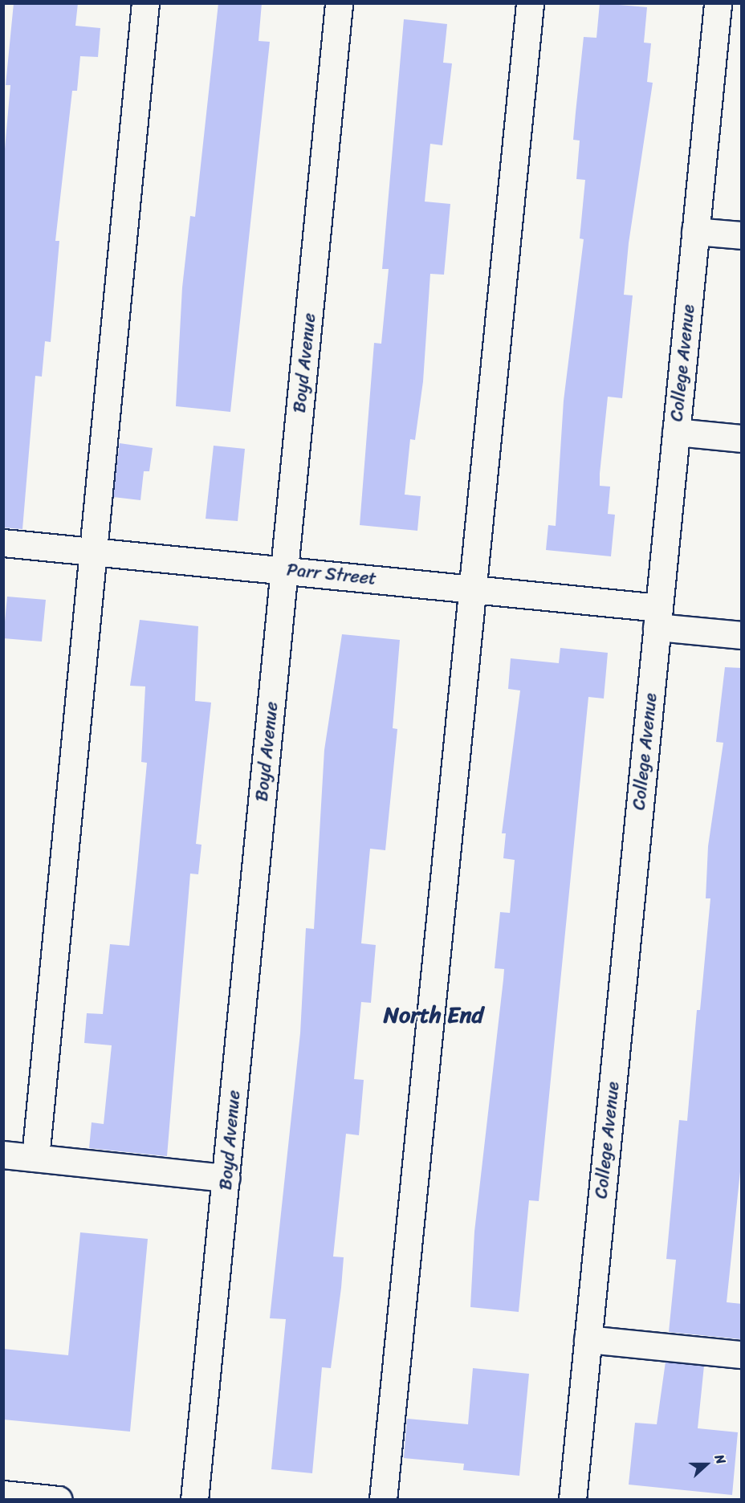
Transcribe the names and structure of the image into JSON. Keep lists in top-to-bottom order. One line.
{"streets":{"street":["Boyd Avenue","College Avenue","Parr Street"]},"crossings":[["Boyd Avenue","Parr Street"],["College Avenue","Parr Street"]],"districts":["North End"],"north":"right"}
